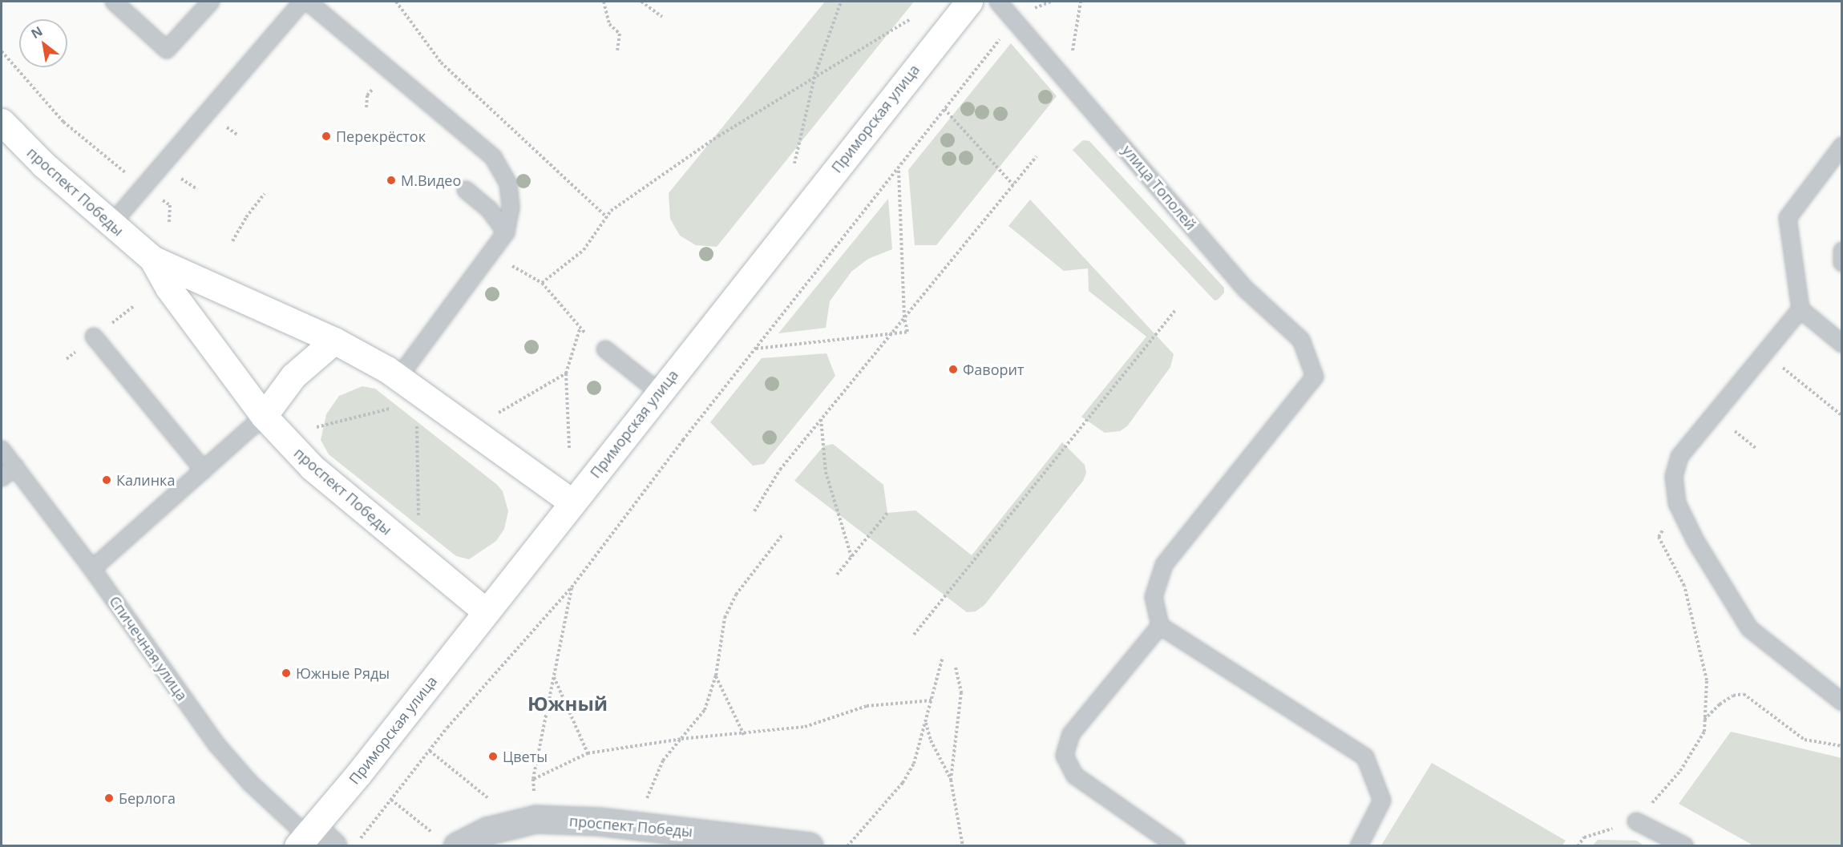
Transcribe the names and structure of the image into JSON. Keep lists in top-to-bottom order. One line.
{"streets":{"street":["Приморская улица","проспект Победы"],"lane":["улица Тополей","Спичечная улица"]},"crossings":[["Приморская улица","проспект Победы"],["Приморская улица","Спичечная улица"]],"districts":["Южный"],"places":["Перекрёсток","М.Видео","Фаворит","Калинка","Южные Ряды","Цветы","Берлога"],"north":"top left"}
